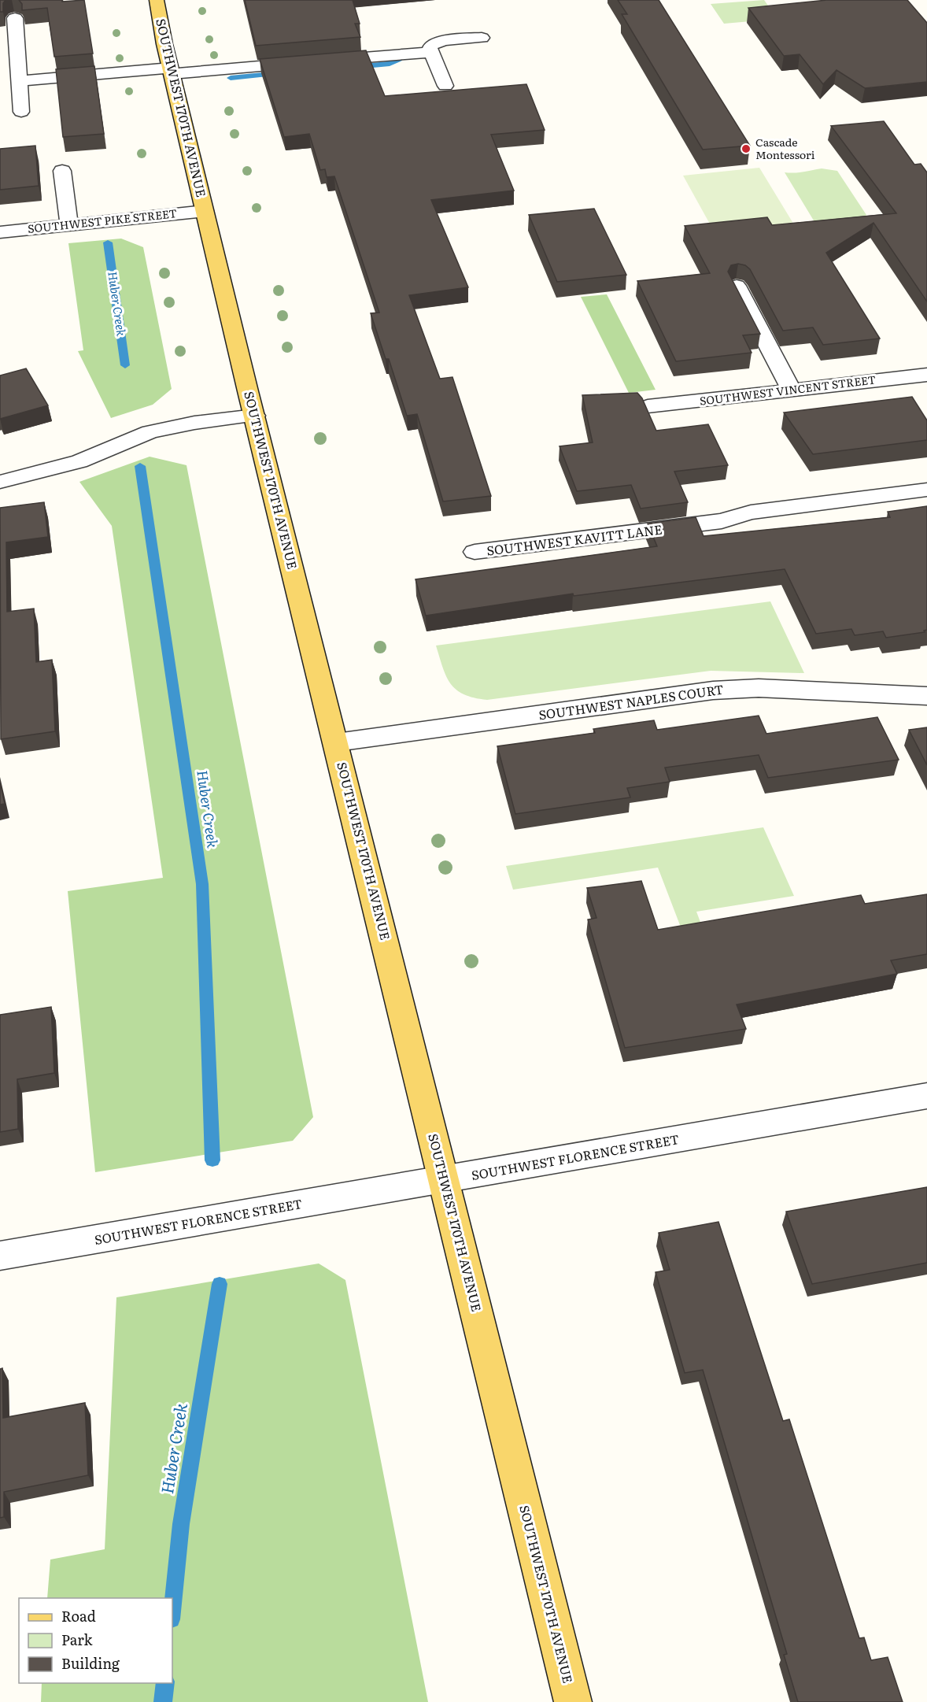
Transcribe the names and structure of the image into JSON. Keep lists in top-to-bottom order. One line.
{"streets":{"main road":["SOUTHWEST 170TH AVENUE"],"street":["SOUTHWEST PIKE STREET","SOUTHWEST VINCENT STREET","SOUTHWEST KAVITT LANE","SOUTHWEST NAPLES COURT","SOUTHWEST FLORENCE STREET"]},"crossings":[["SOUTHWEST 170TH AVENUE","SOUTHWEST PIKE STREET"],["SOUTHWEST 170TH AVENUE","SOUTHWEST NAPLES COURT"],["SOUTHWEST 170TH AVENUE","SOUTHWEST FLORENCE STREET"]],"water":["Huber Creek"],"places":["Cascade Montessori"],"legend":["Road","Park","Building"]}
